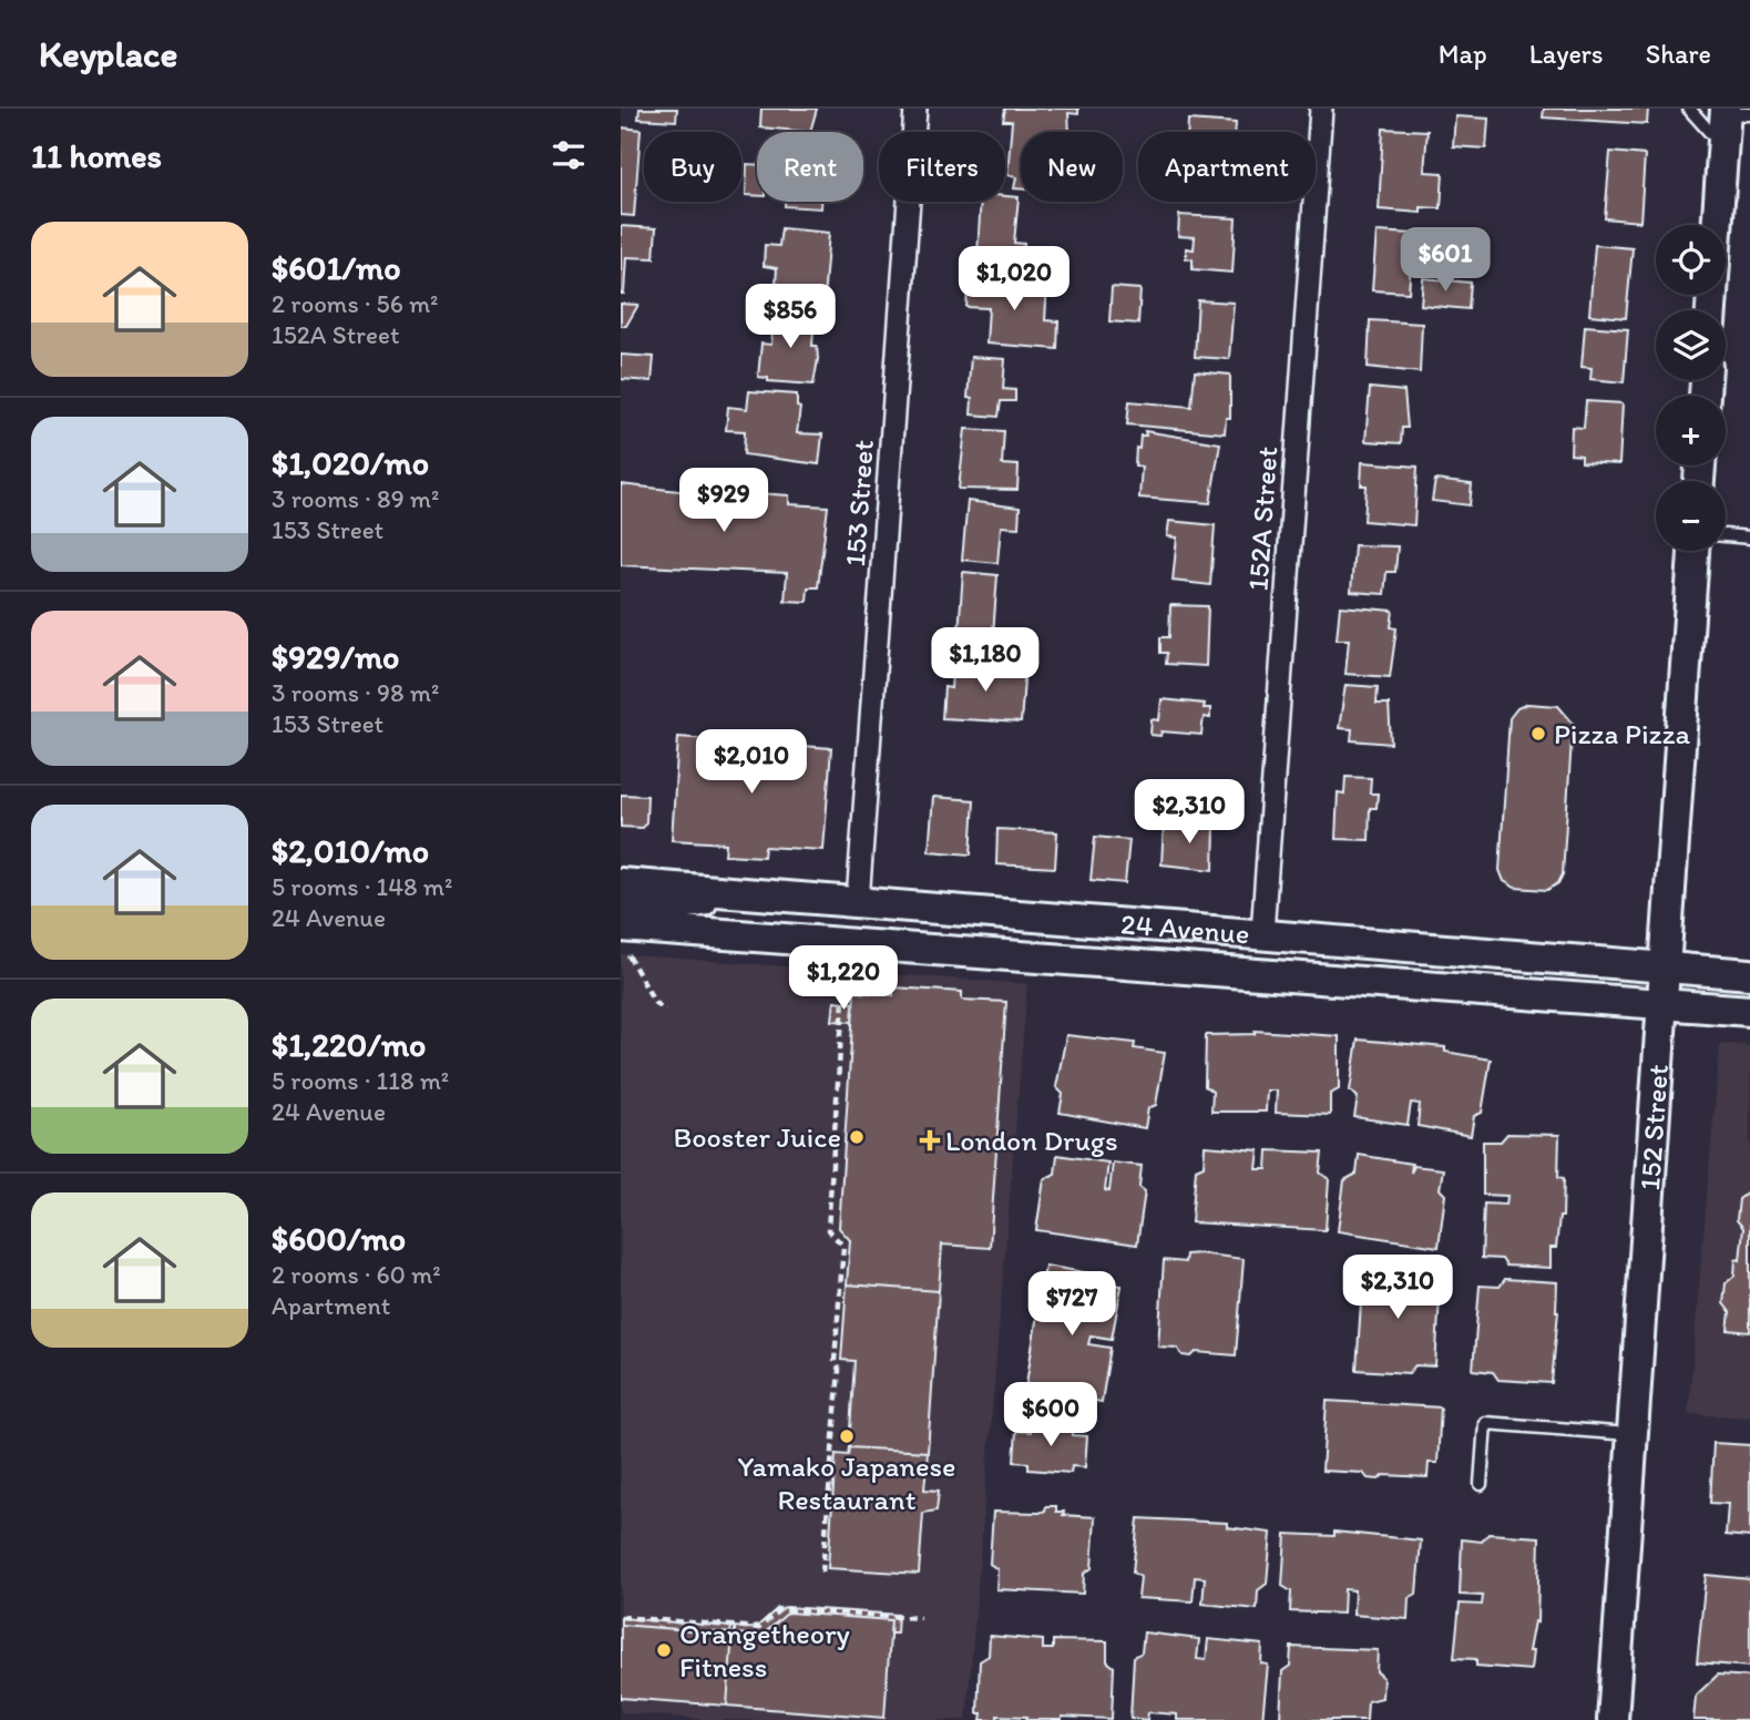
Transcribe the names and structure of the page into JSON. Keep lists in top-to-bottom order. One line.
{"streets":{"main road":["24 Avenue","152 Street"],"street":["153 Street","152A Street"]},"crossings":[["153 Street","24 Avenue"],["152A Street","24 Avenue"],["24 Avenue","152 Street"]],"places":{"other":["Pizza Pizza","Booster Juice","Yamako Japanese Restaurant","Orangetheory Fitness"],"health":["London Drugs"]},"page":{"header":"Keyplace","nav":["Map","Layers","Share"],"heading":"11 homes","chip":["Buy","Rent","Filters","New","Apartment"],"list":[{"name":"$601/mo","note":"2 rooms · 56 m² · 152A Street"},{"name":"$1,020/mo","note":"3 rooms · 89 m² · 153 Street"},{"name":"$929/mo","note":"3 rooms · 98 m² · 153 Street"},{"name":"$2,010/mo","note":"5 rooms · 148 m² · 24 Avenue"},{"name":"$1,220/mo","note":"5 rooms · 118 m² · 24 Avenue"},{"name":"$600/mo","note":"2 rooms · 60 m² · Apartment"}],"map_buttons":["+","−"],"price":["$601","$1,020","$856","$929","$1,180","$2,010","$2,310","$1,220","$2,310","$727","$600"]}}
